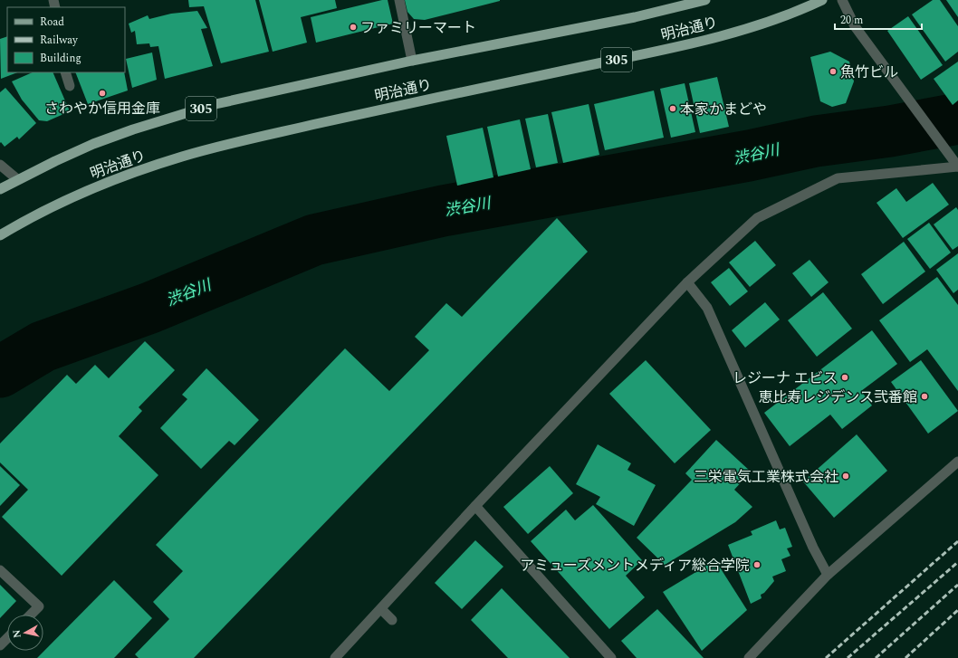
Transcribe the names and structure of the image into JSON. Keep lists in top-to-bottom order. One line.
{"streets":{"main road":["明治通り","305"]},"water":["渋谷川"],"places":["ファミリーマート","魚竹ビル","さわやか信用金庫","本家かまどや","レジーナ エビス","恵比寿レジデンス弐番館","三栄電気工業株式会社","アミューズメントメディア総合学院"],"legend":["Road","Railway","Building"],"scale_bar":"20 m","north":"left"}
